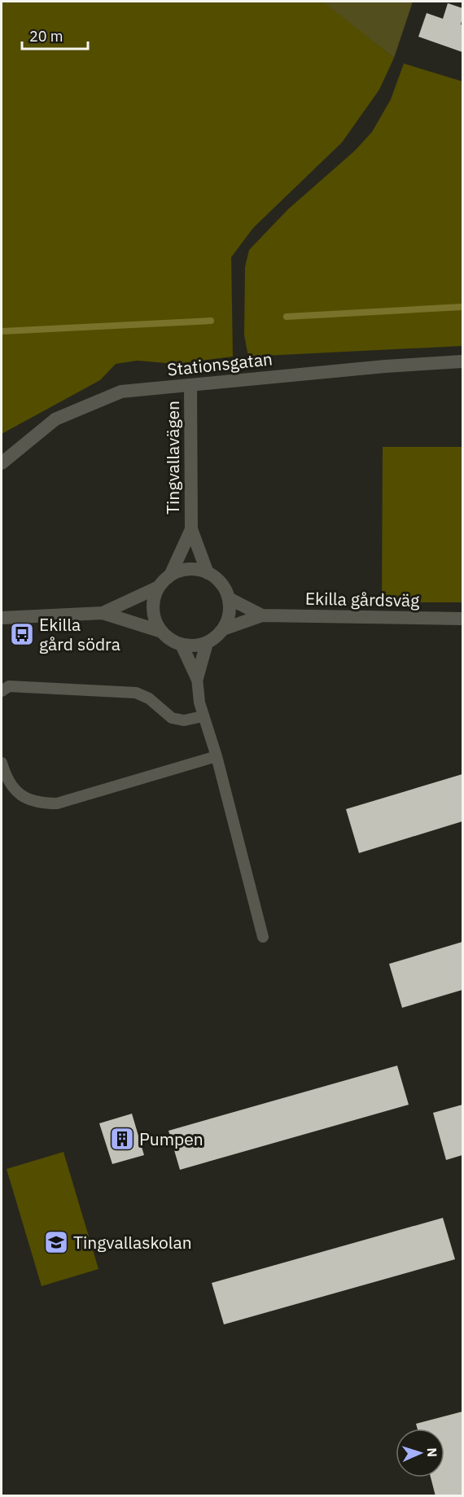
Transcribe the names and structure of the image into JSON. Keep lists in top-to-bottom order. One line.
{"streets":{"street":["Stationsgatan","Tingvallavägen","Ekilla gårdsväg"]},"crossings":[["Stationsgatan","Tingvallavägen"]],"places":{"bus stop":["Ekilla gård södra"],"building":["Pumpen"],"school or university":["Tingvallaskolan"]},"scale_bar":"20 m","north":"right"}
